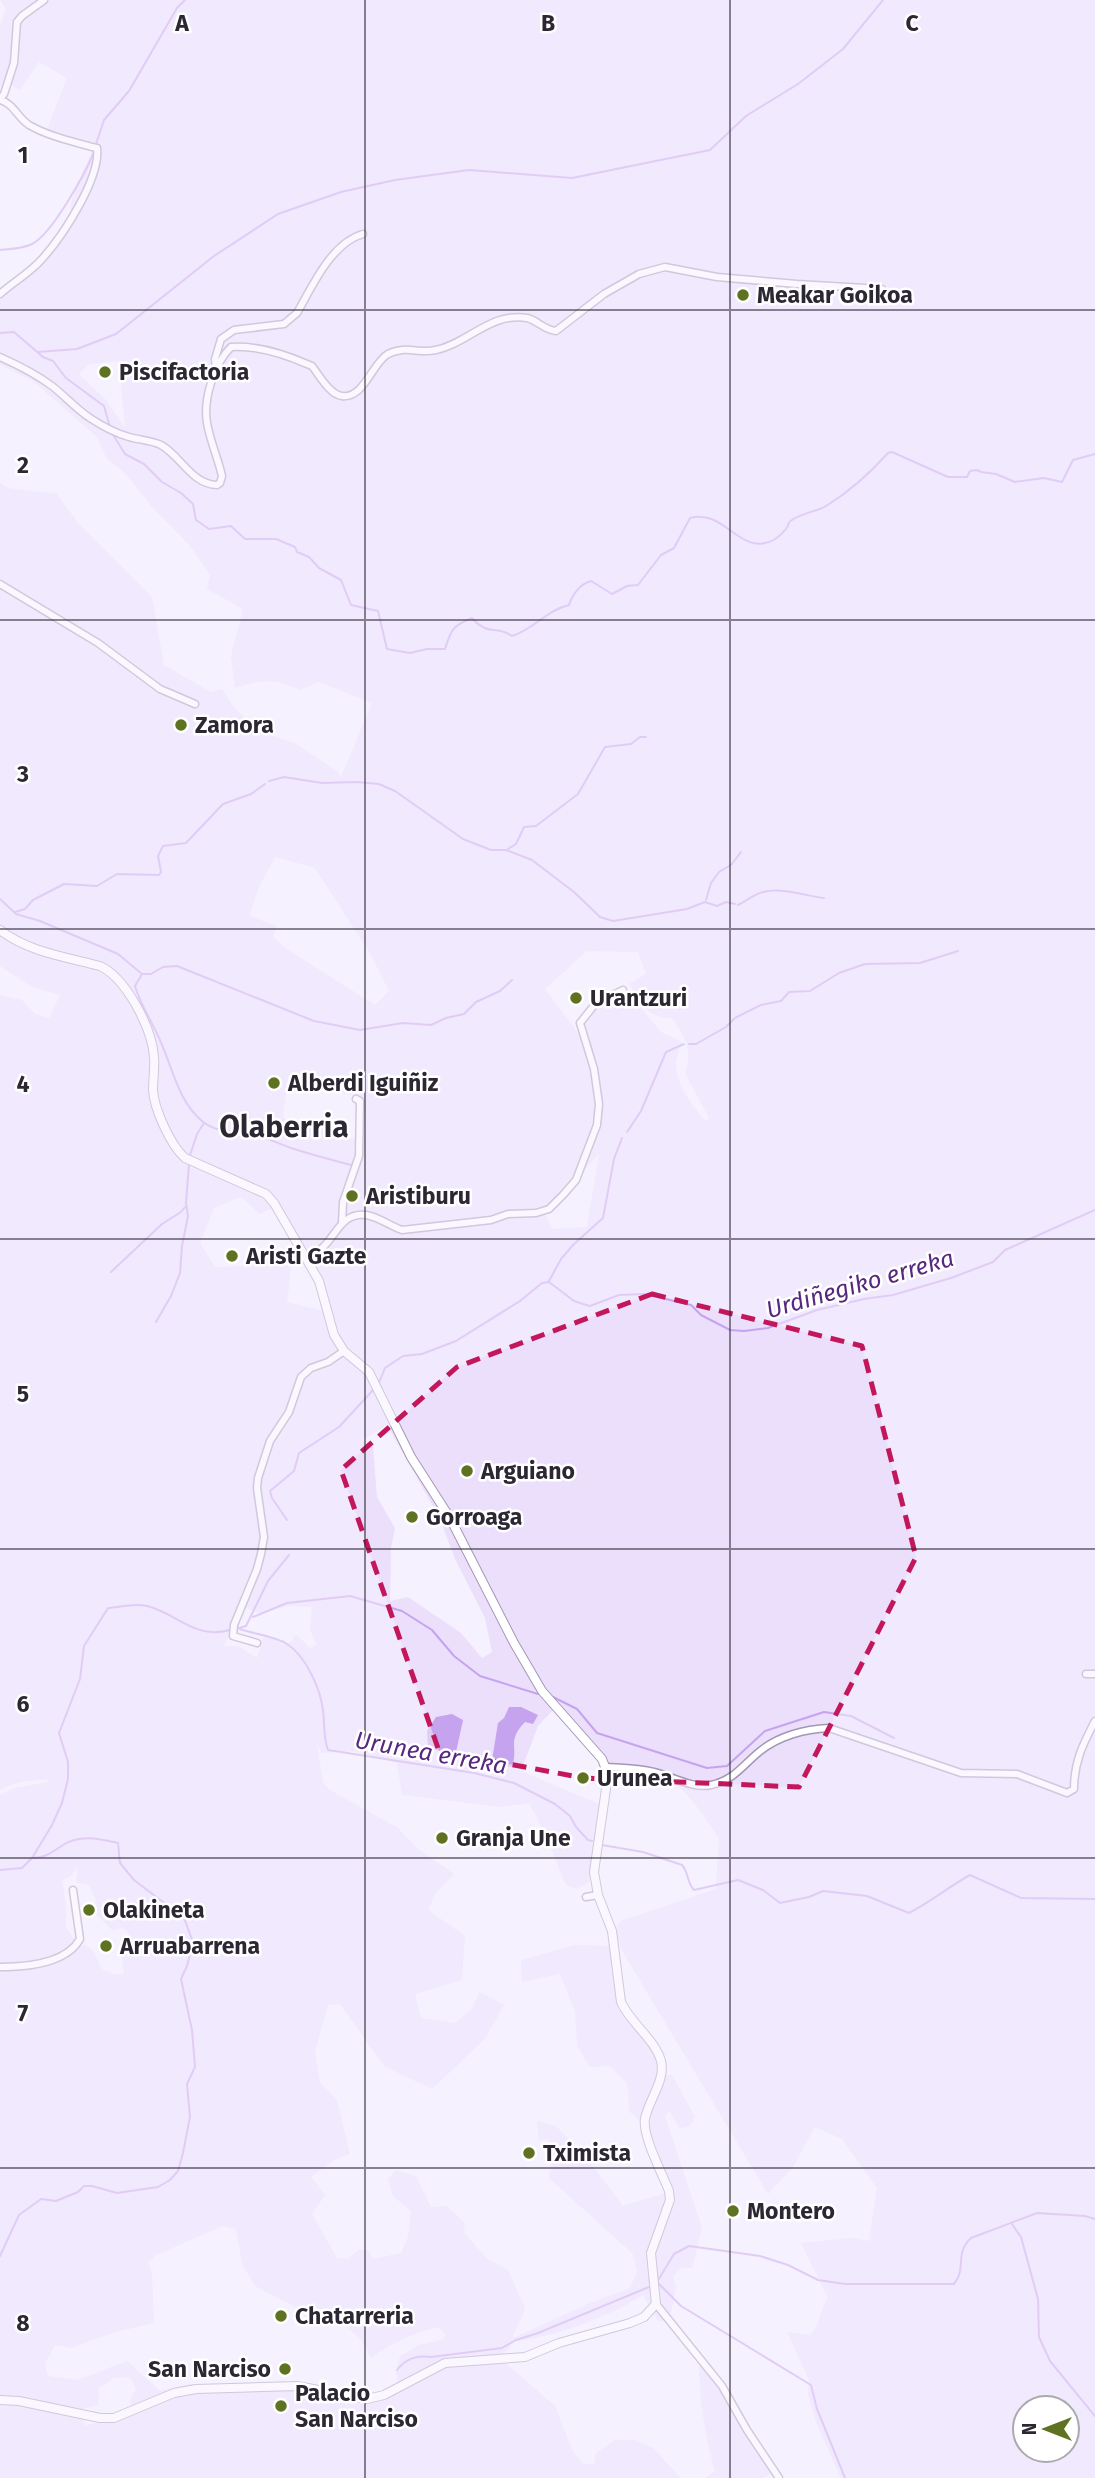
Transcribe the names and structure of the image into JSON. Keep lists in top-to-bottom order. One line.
{"districts":["Olaberria"],"water":["Urdiñegiko erreka","Urunea erreka"],"places":["Meakar Goikoa","Piscifactoria","Zamora","Urantzuri","Alberdi Iguiñiz","Aristiburu","Aristi Gazte","Arguiano","Gorroaga","Urunea","Granja Une","Olakineta","Arruabarrena","Tximista","Montero","Chatarreria","San Narciso","Palacio San Narciso"],"north":"left","grid":{"columns":["A","B","C"],"rows":["1","2","3","4","5","6","7","8"]}}
